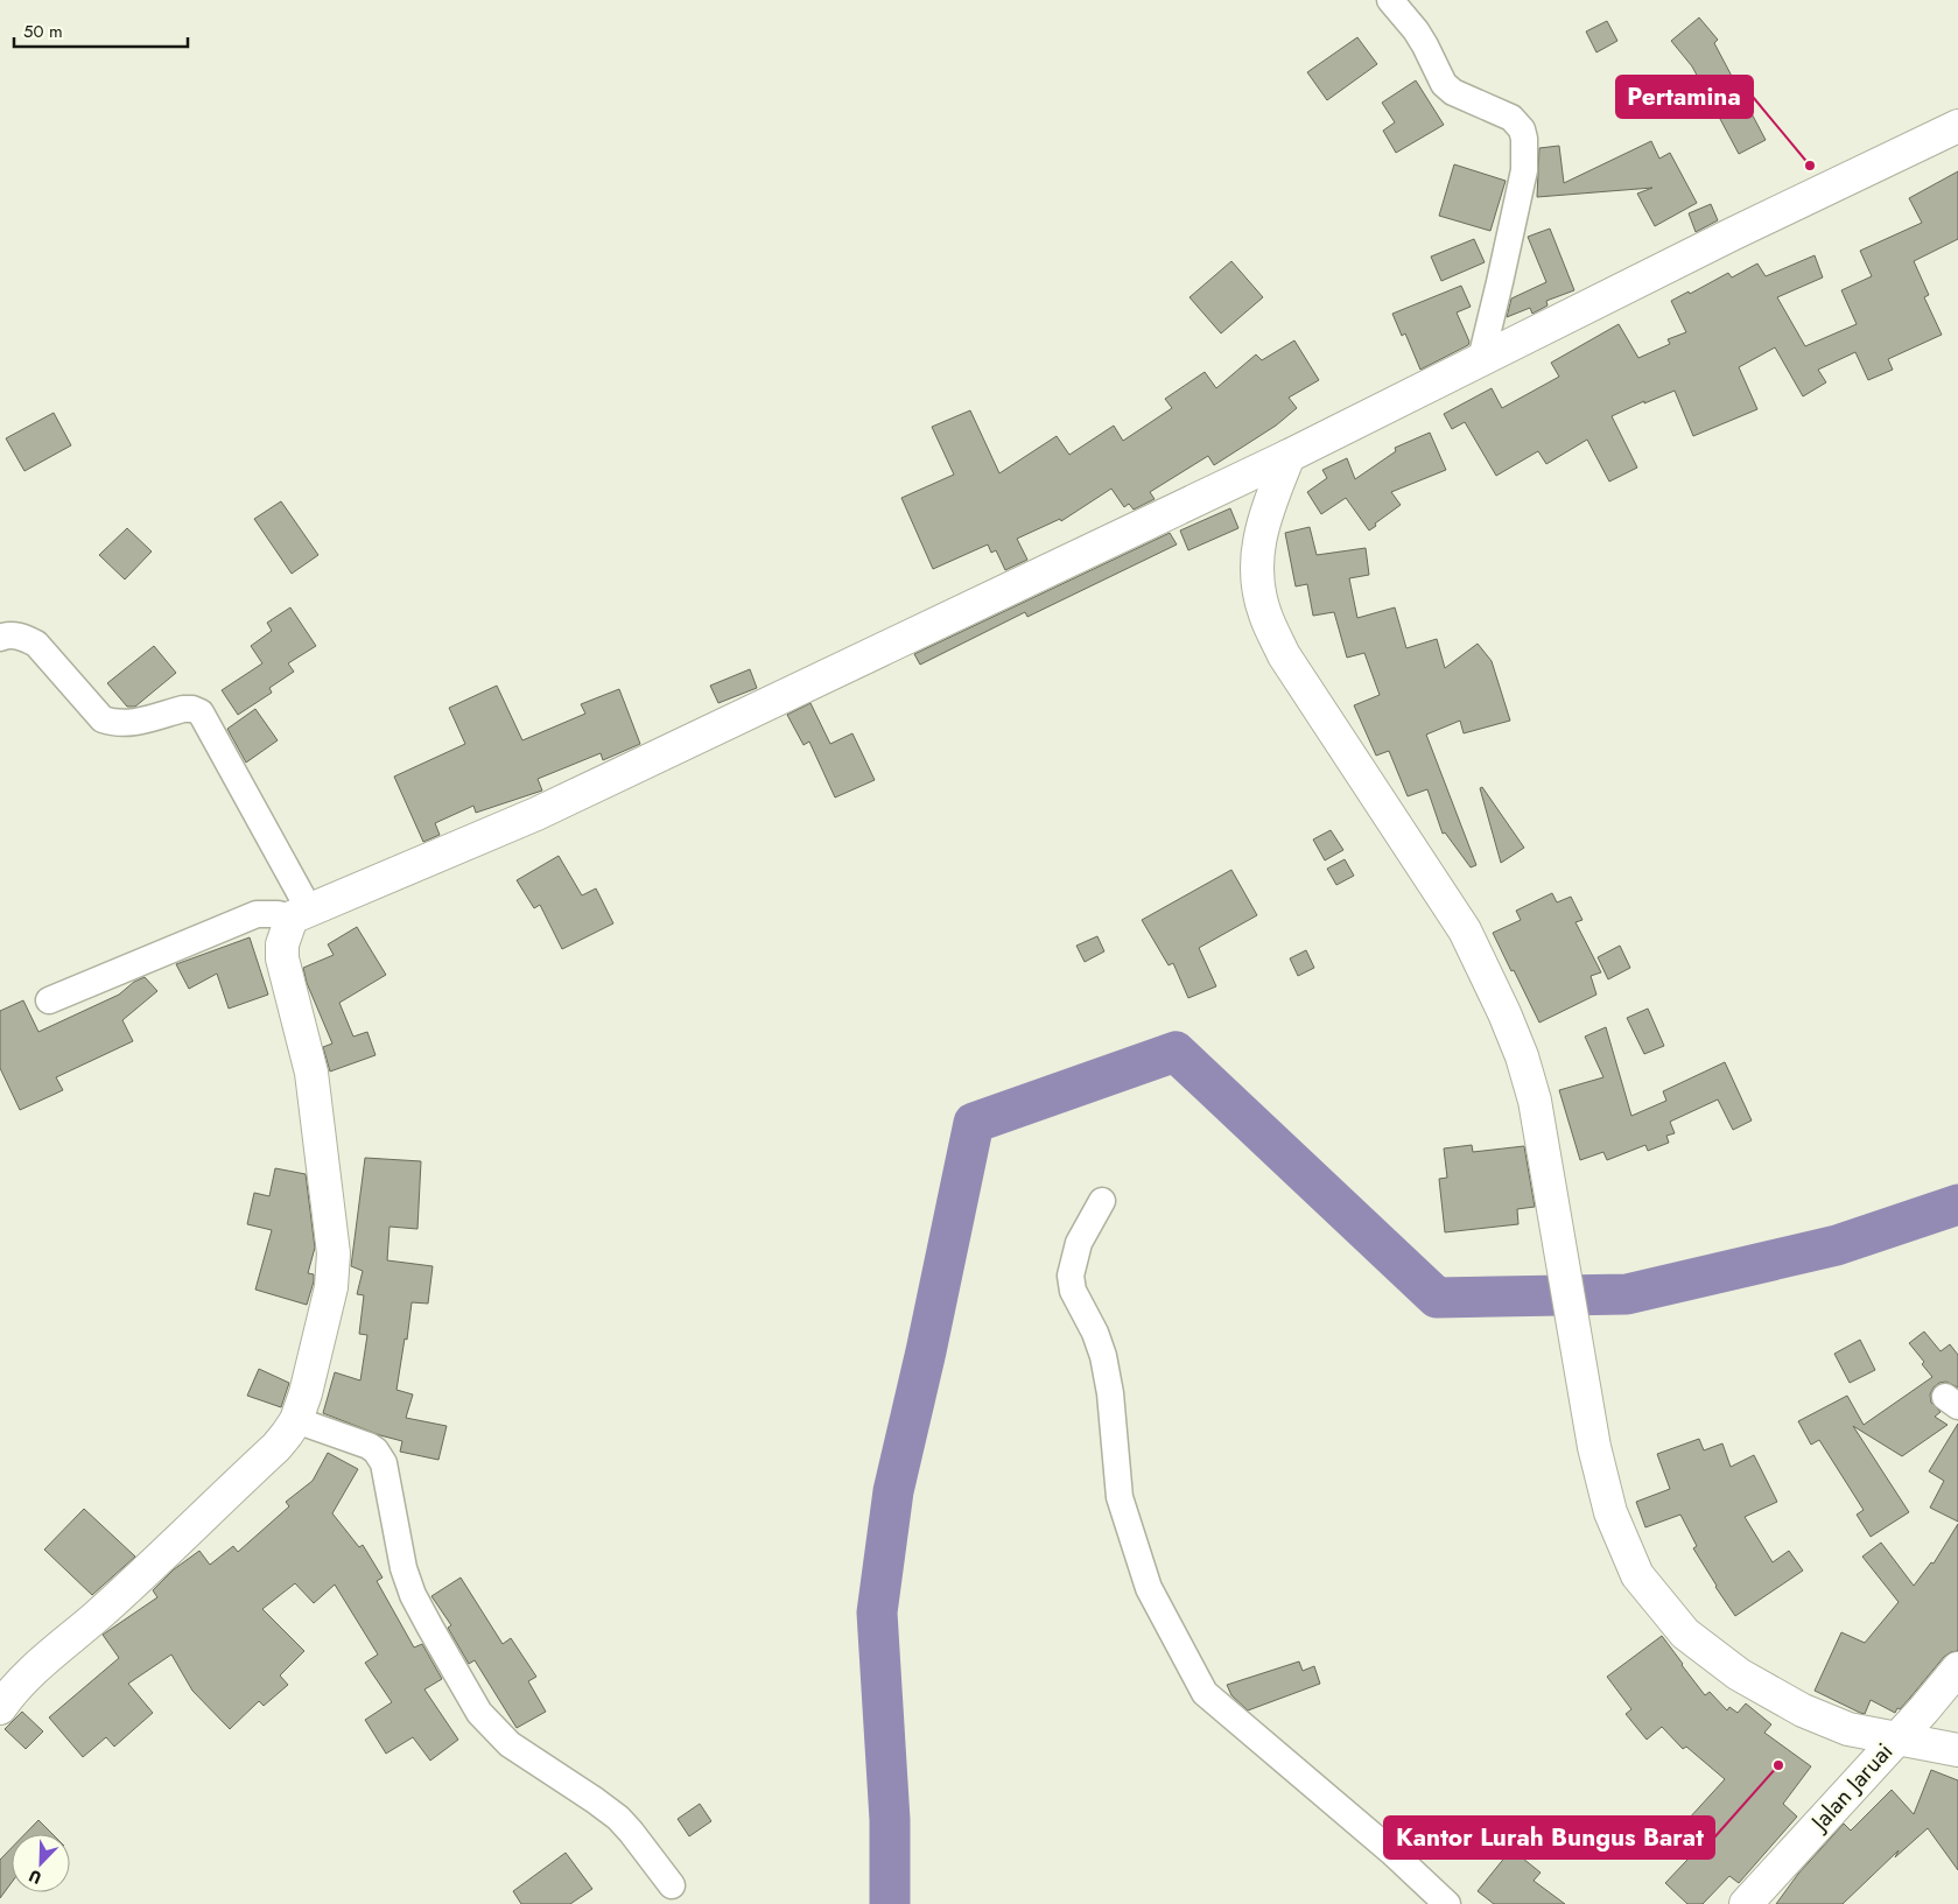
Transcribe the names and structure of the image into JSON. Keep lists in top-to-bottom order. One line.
{"streets":{"main road":["Jalan Jaruai"]},"places":["Pertamina","Kantor Lurah Bungus Barat"],"scale_bar":"50 m","north":"bottom left"}
